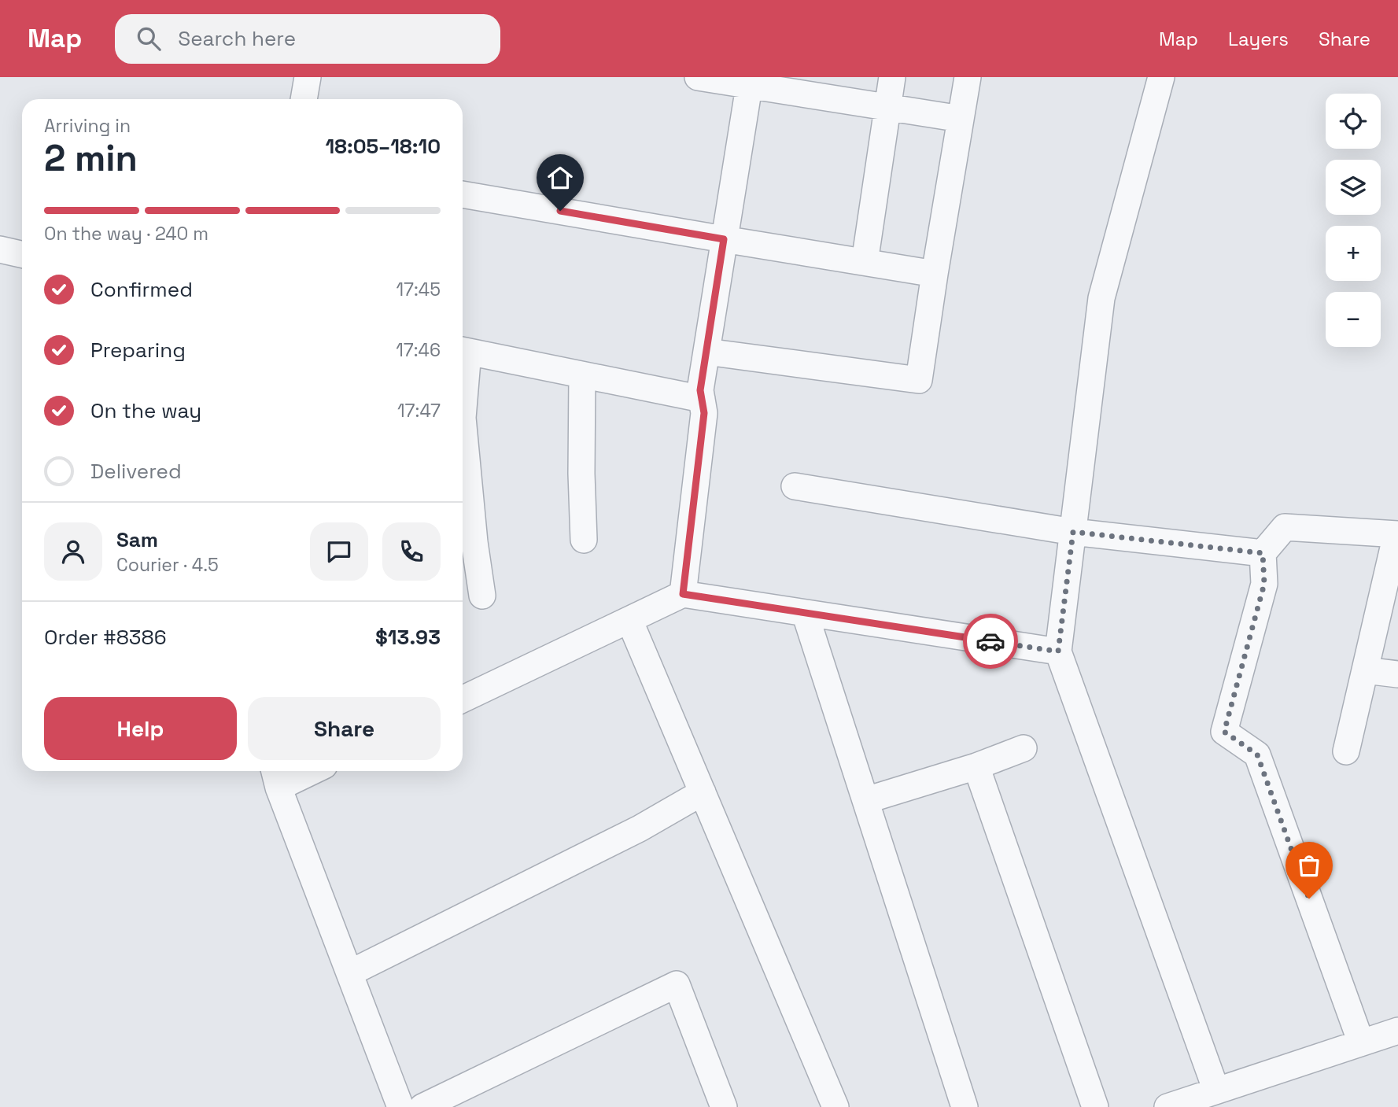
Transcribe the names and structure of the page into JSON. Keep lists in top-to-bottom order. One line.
{"page":{"header":"Map","search":"Search here","nav":["Map","Layers","Share"],"map_buttons":["+","−"],"heading":["2 min","Arriving in","18:05–18:10"],"panel":["Sam","Courier · 4.5","Order #8386","$13.93"],"bar":"On the way · 240 m","list":[["Confirmed","17:45"],["Preparing","17:46"],["On the way","17:47"],"Delivered"],"buttons":["Help","Share"]}}
